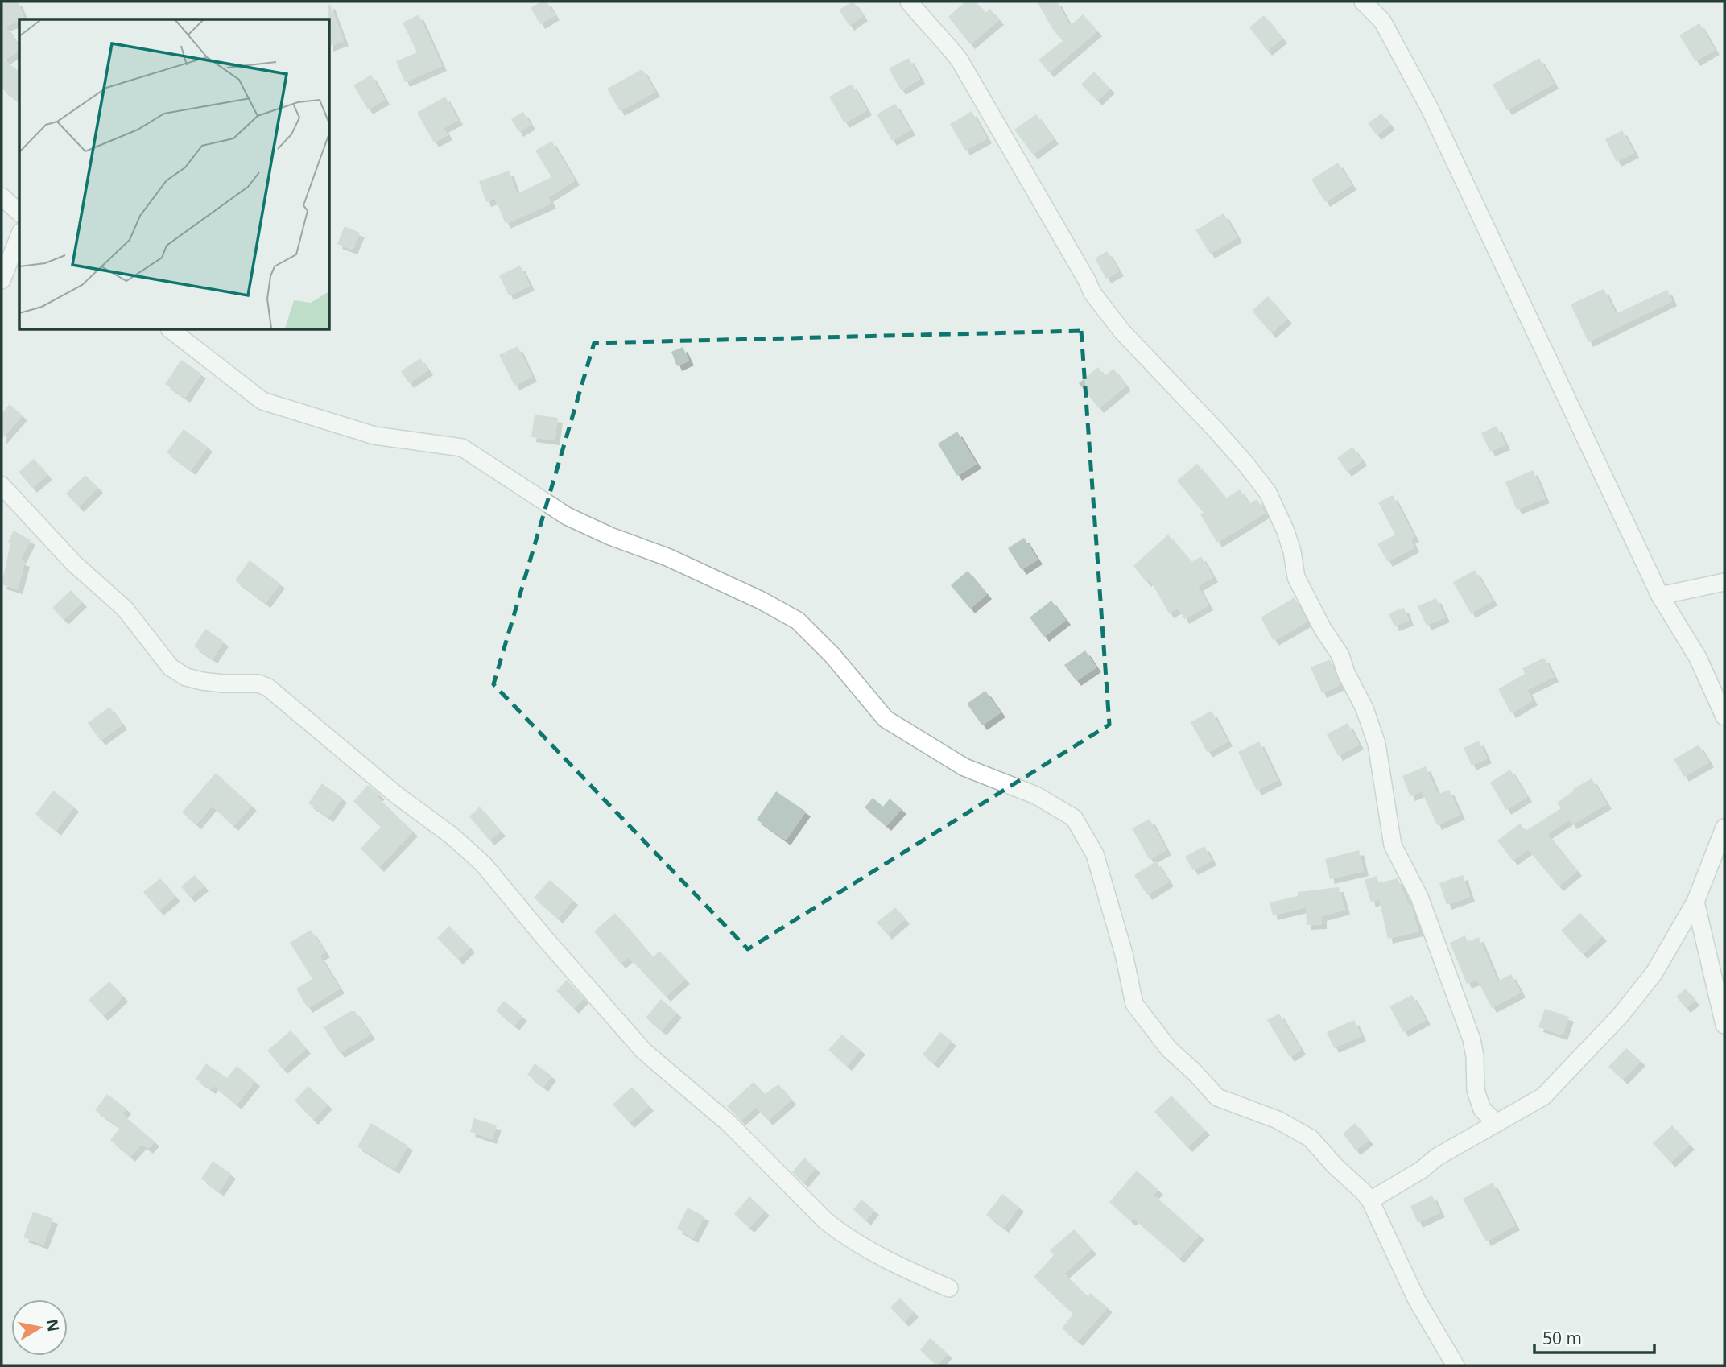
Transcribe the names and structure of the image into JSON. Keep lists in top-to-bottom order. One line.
{"scale_bar":"50 m","north":"right"}
